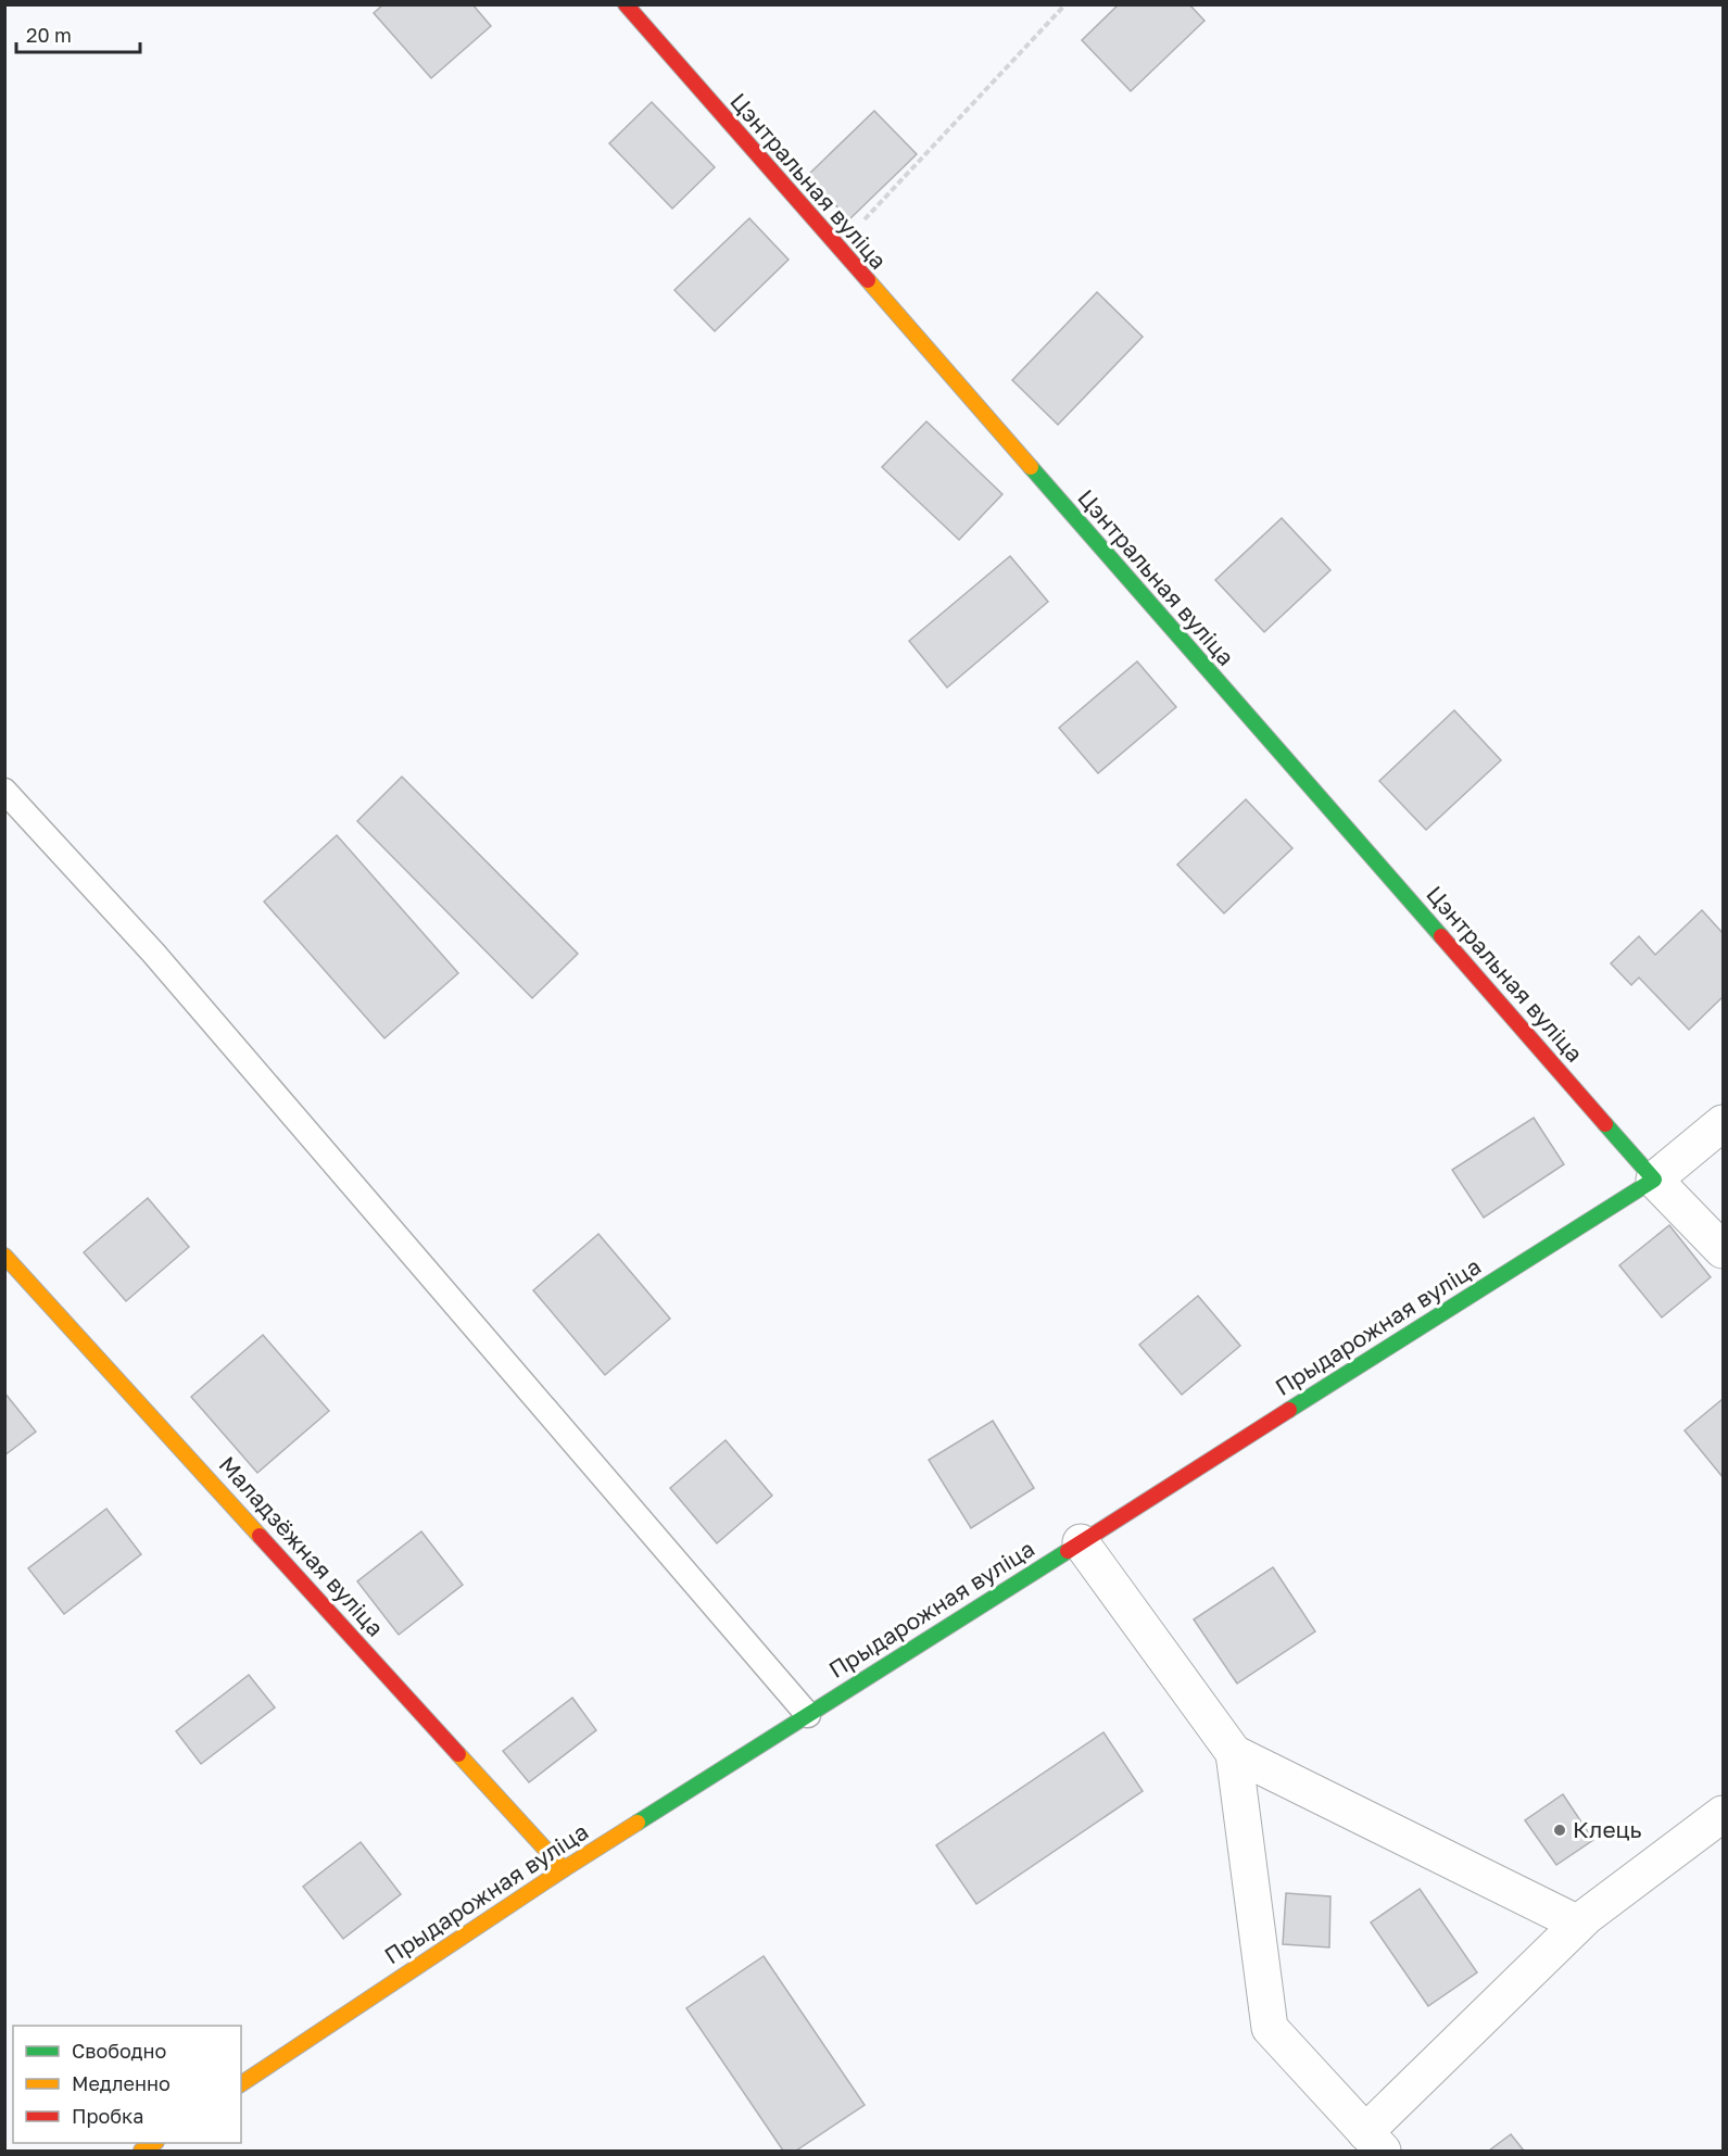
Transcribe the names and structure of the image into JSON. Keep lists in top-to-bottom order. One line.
{"streets":{"street":["Цэнтральная вуліца","Прыдарожная вуліца","Маладзёжная вуліца"]},"crossings":[["Цэнтральная вуліца","Прыдарожная вуліца"],["Прыдарожная вуліца","Маладзёжная вуліца"]],"places":["Клець"],"legend":["Свободно","Медленно","Пробка"],"scale_bar":"20 m"}
